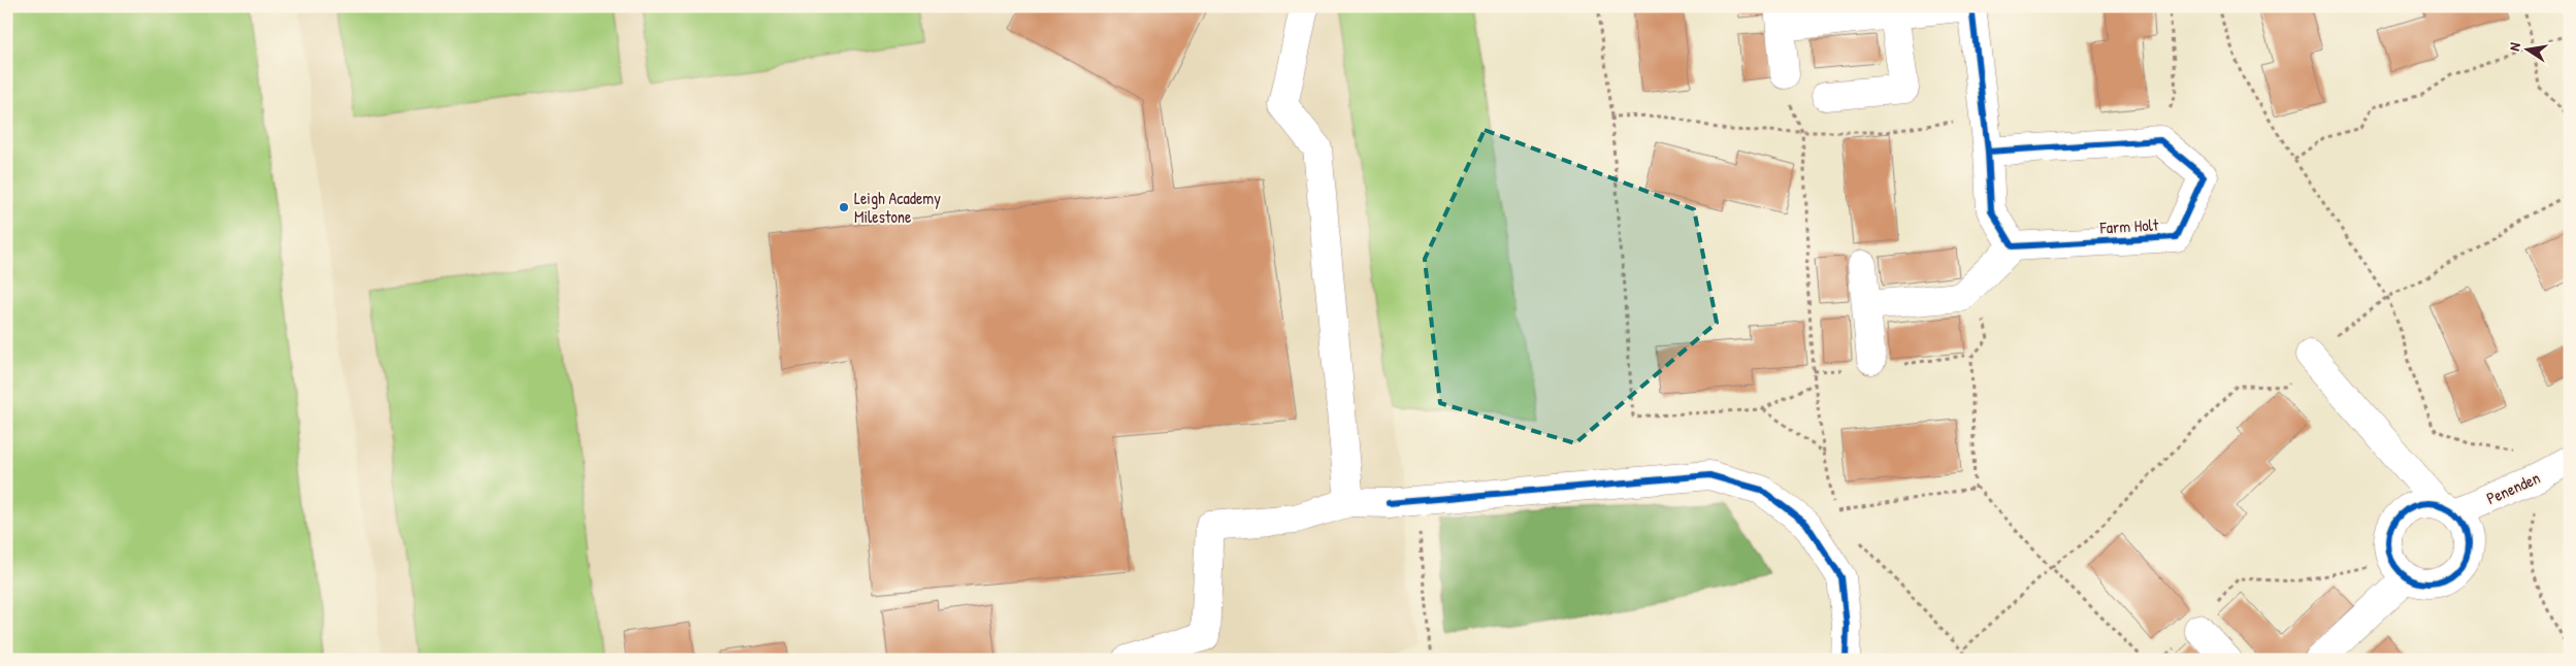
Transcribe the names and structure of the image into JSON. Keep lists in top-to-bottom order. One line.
{"streets":{"street":["Farm Holt","Penenden"]},"places":["Leigh Academy Milestone"],"north":"left"}
